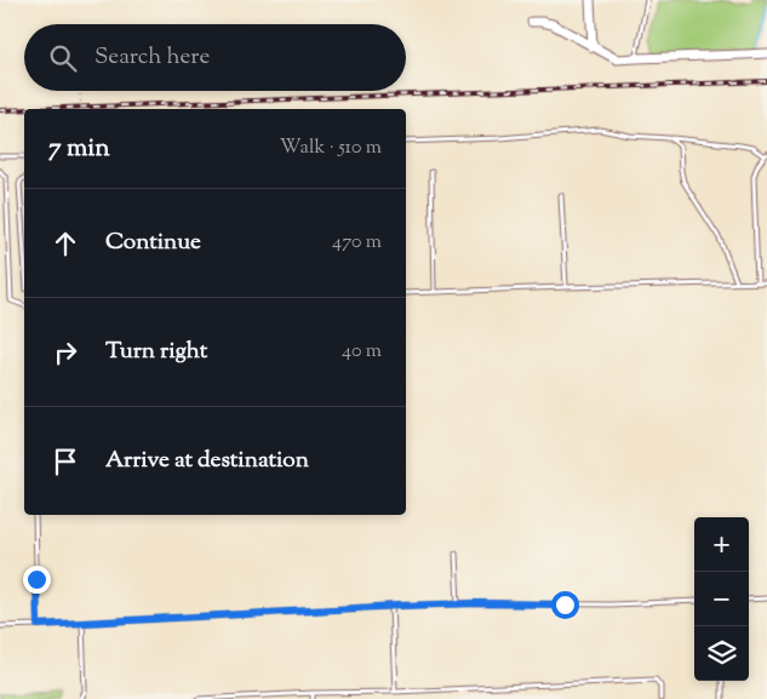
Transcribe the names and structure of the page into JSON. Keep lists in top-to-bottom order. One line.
{"page":{"search":"Search here","heading":["7 min","Walk · 510 m"],"list":[["Continue","470 m"],["Turn right","40 m"],"Arrive at destination"],"map_buttons":["+","−"]}}
